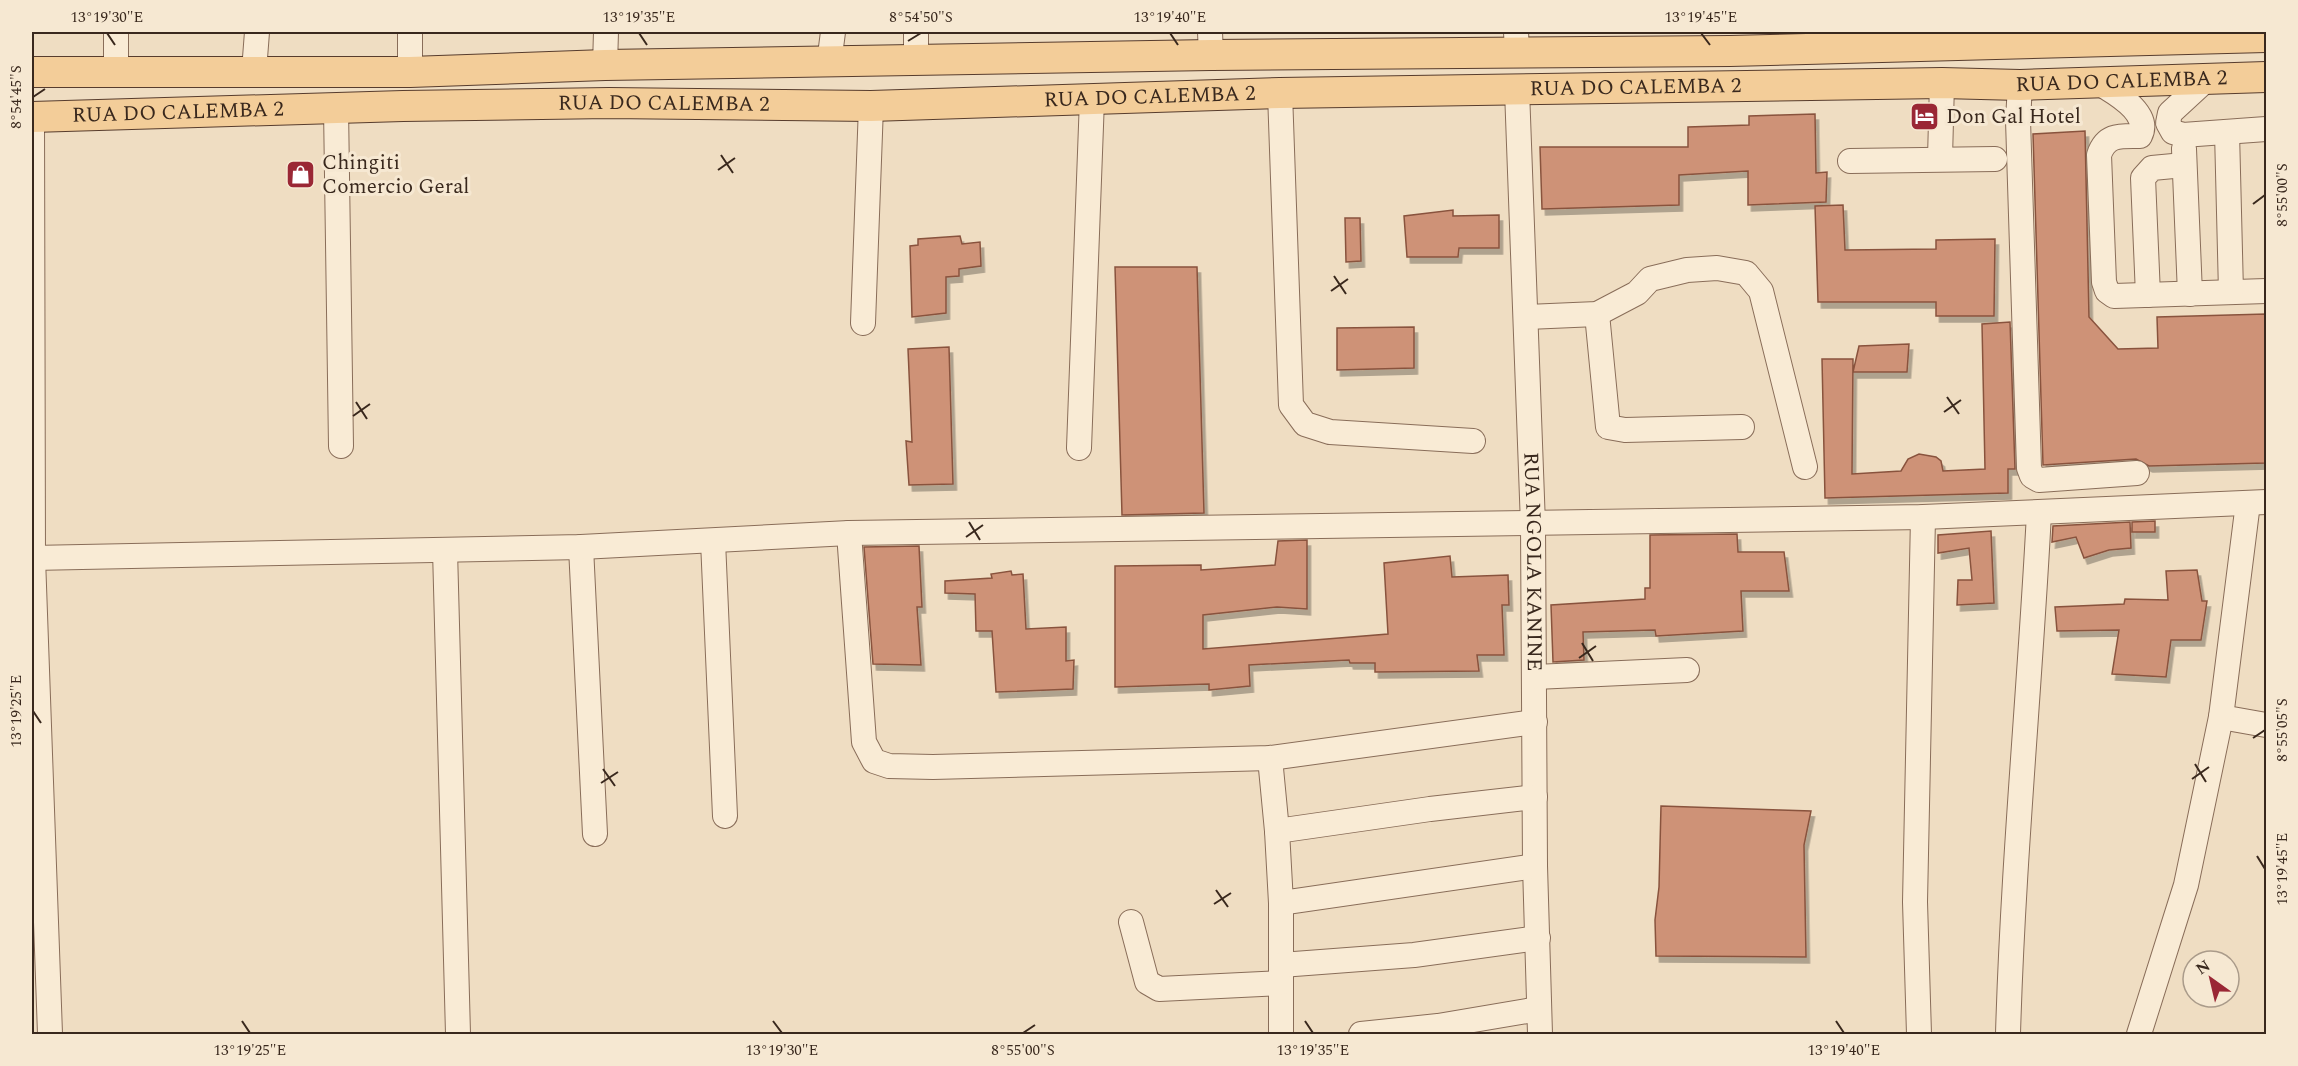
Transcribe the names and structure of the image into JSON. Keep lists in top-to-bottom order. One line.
{"streets":{"main road":["RUA DO CALEMBA 2"],"street":["RUA NGOLA KANINE"]},"crossings":[["RUA DO CALEMBA 2","RUA NGOLA KANINE"]],"places":{"hotel":["Don Gal Hotel"],"shop":["Chingiti Comercio Geral"]},"north":"top left","coordinates":["13°19'30\"E","13°19'35\"E","8°54'50\"S","13°19'40\"E","13°19'45\"E","8°54'45\"S","8°55'00\"S","13°19'25\"E","8°55'05\"S"]}
